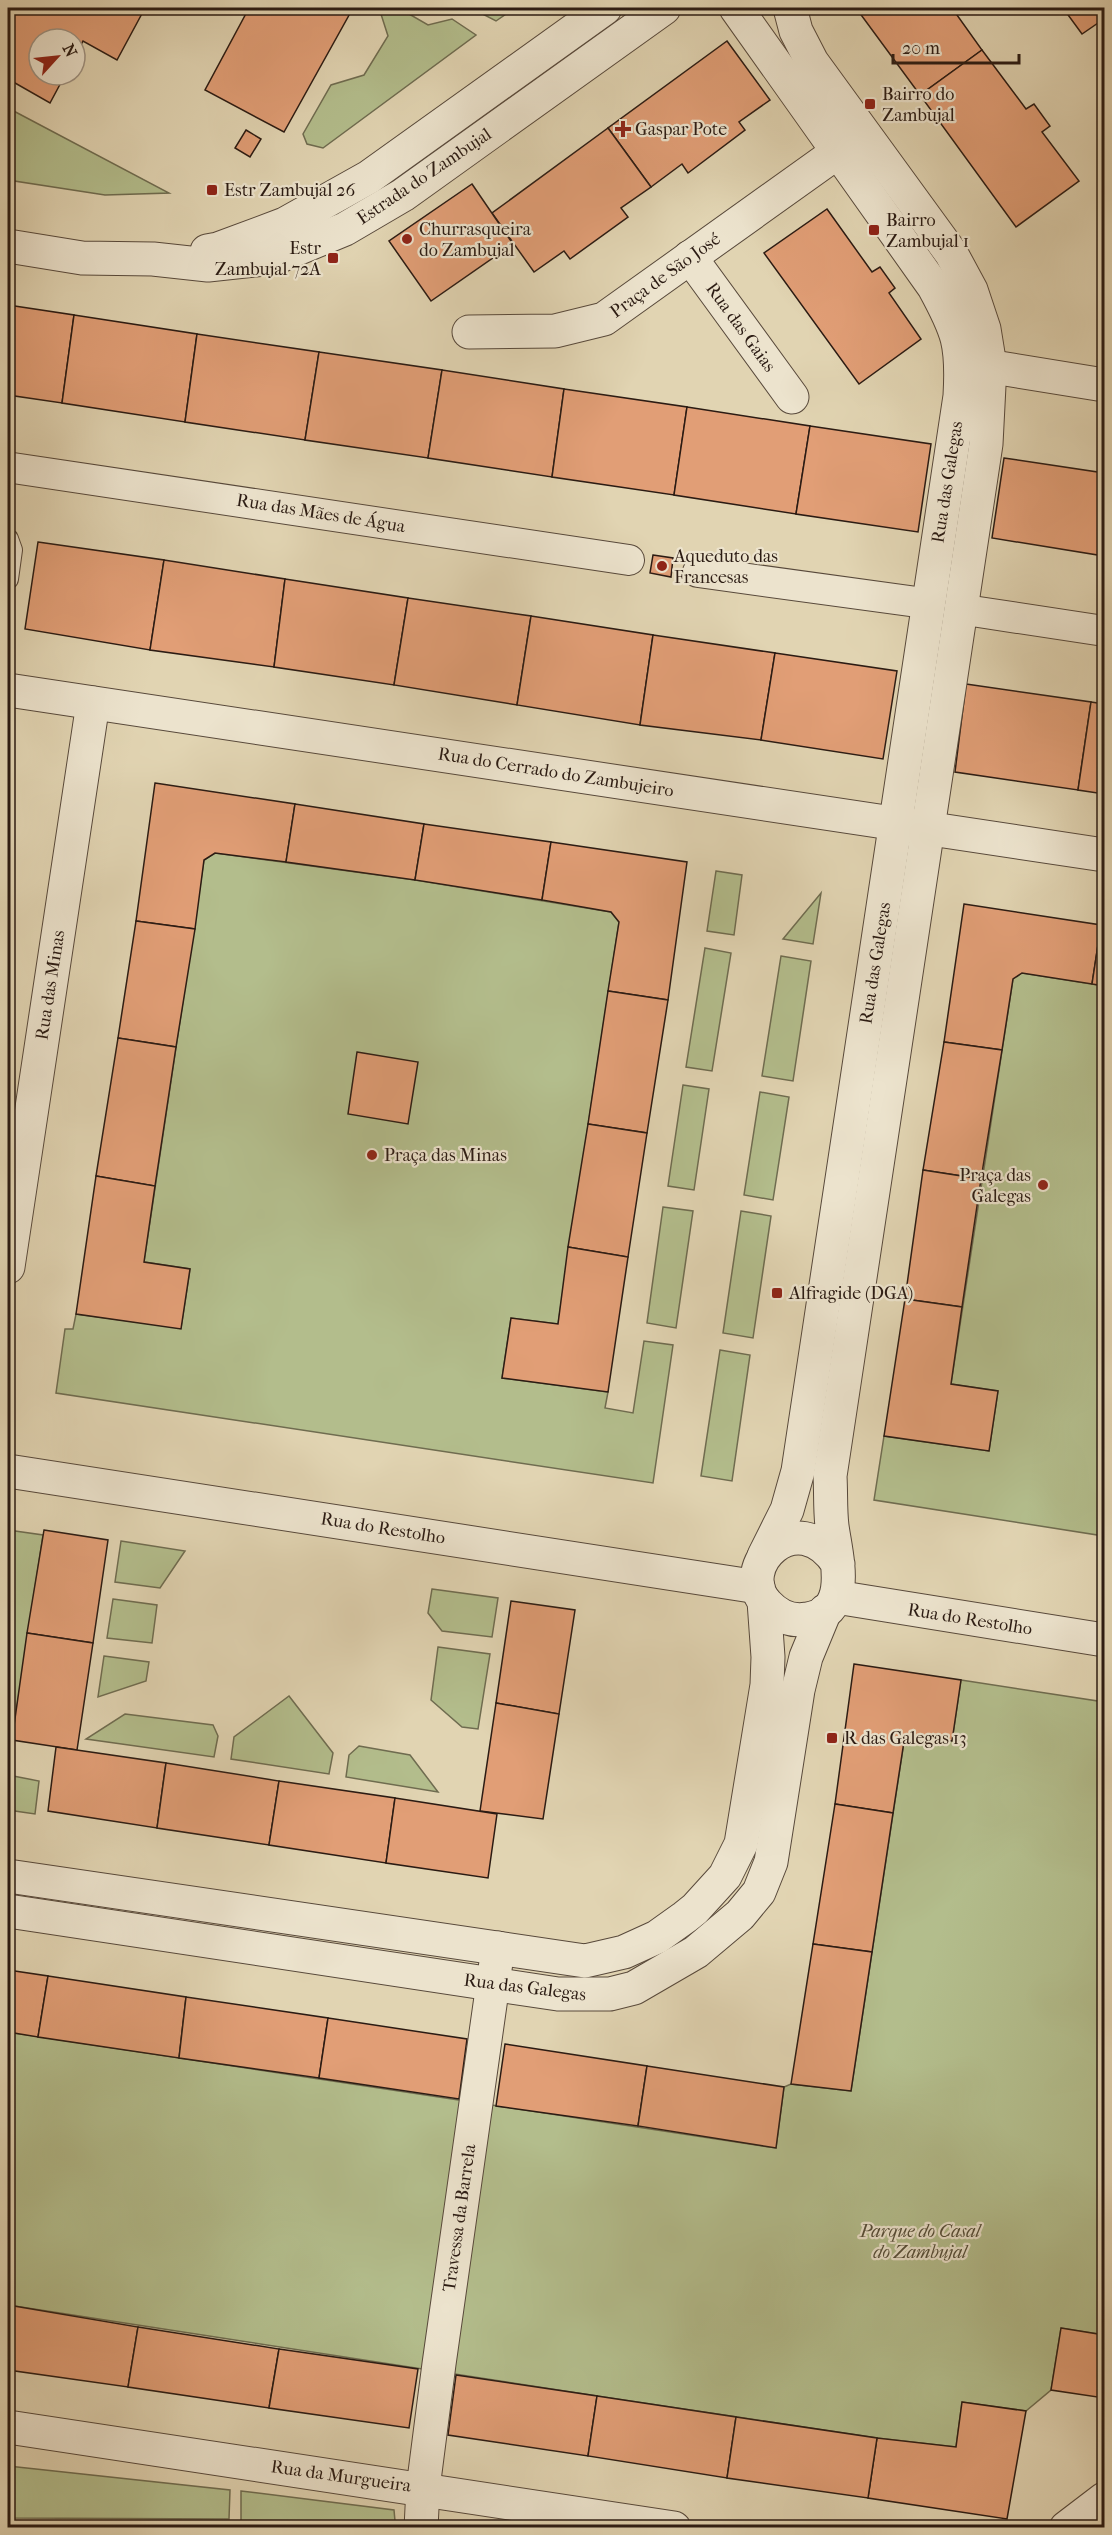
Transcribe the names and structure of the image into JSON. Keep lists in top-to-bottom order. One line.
{"streets":{"street":["Estrada do Zambujal","Praça de São José","Rua das Gaias","Rua das Galegas","Rua das Mães de Água","Rua do Cerrado do Zambujeiro","Rua das Minas","Rua do Restolho","Travessa da Barrela","Rua da Murgueira"]},"crossings":[["Praça de São José","Rua das Gaias"],["Rua das Galegas","Rua do Cerrado do Zambujeiro"],["Rua das Galegas","Rua do Restolho"],["Rua das Galegas","Travessa da Barrela"],["Rua do Cerrado do Zambujeiro","Rua das Minas"],["Travessa da Barrela","Rua da Murgueira"]],"parks":["Parque do Casal do Zambujal"],"places":{"transit":["Bairro do Zambujal","Estr Zambujal 26","Bairro Zambujal 1","Estr Zambujal 72A","Alfragide (DGA)","R das Galegas 13"],"health":["Gaspar Pote"],"other":["Churrasqueira do Zambujal","Aqueduto das Francesas","Praça das Minas","Praça das Galegas"]},"scale_bar":"20 m","north":"top right"}
